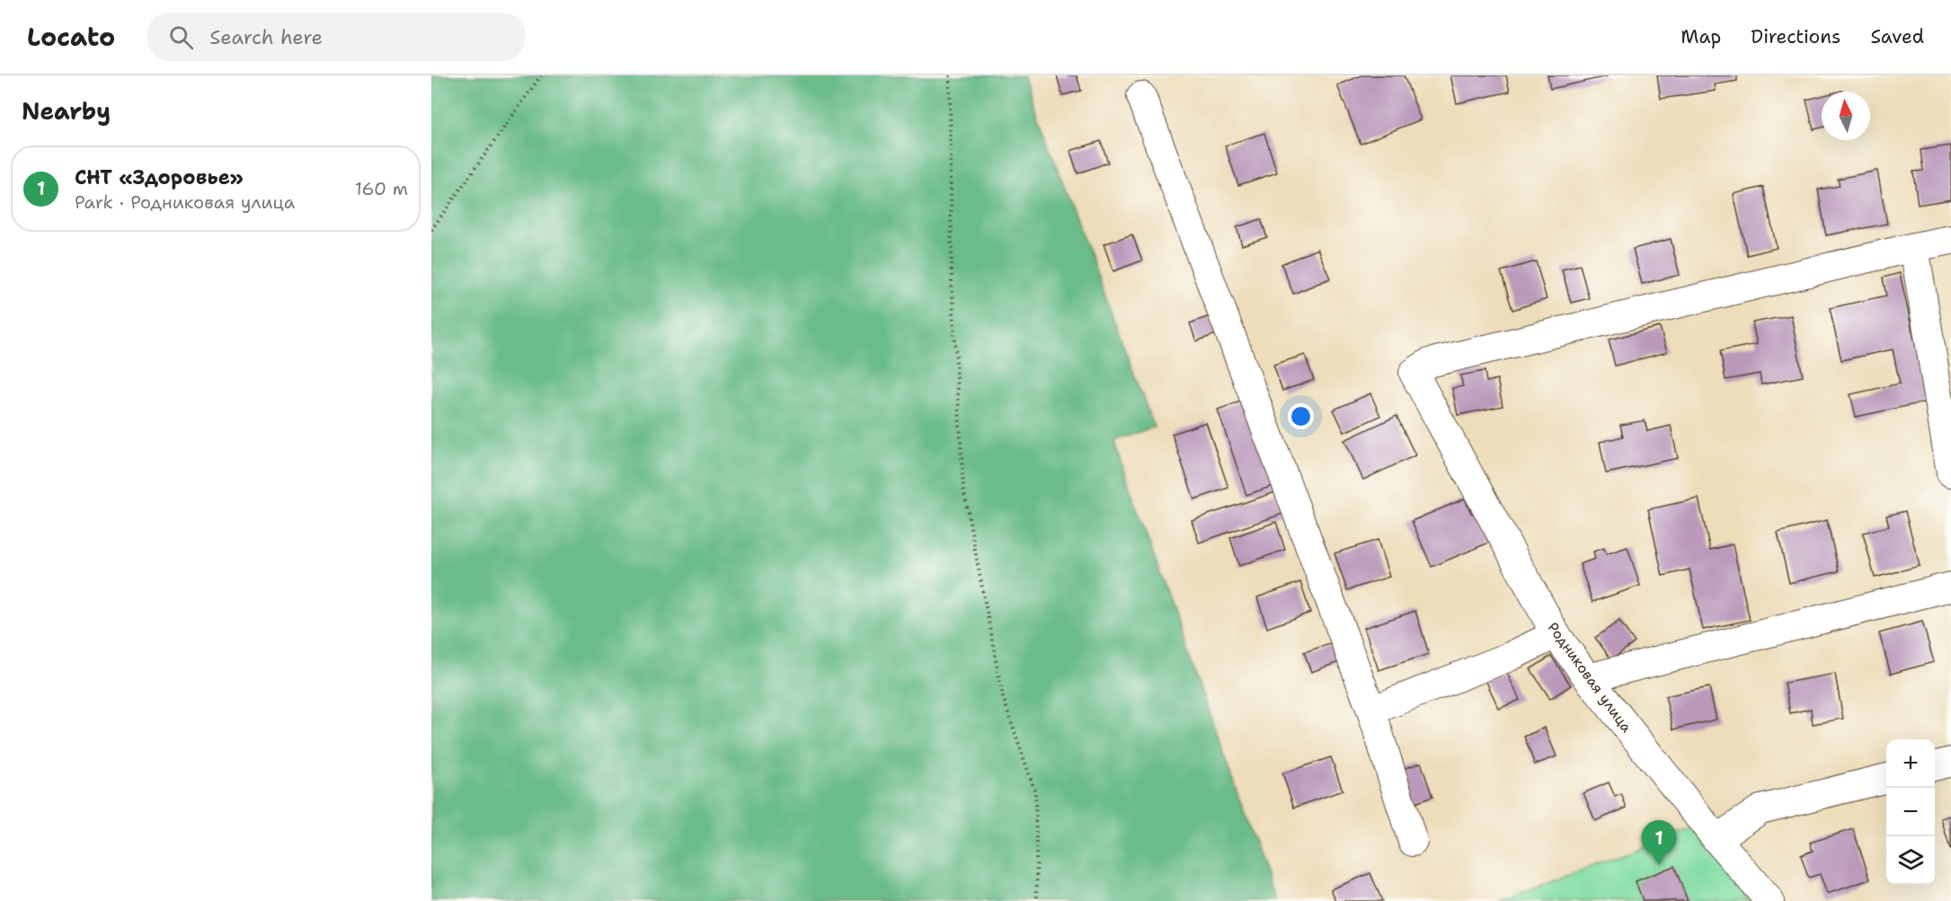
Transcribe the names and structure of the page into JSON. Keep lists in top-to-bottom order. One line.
{"streets":{"street":["Родниковая улица"]},"north":"top","page":{"header":"Locato","search":"Search here","nav":["Map","Directions","Saved"],"heading":"Nearby","list":[{"mark":"1","name":"СНТ «Здоровье»","note":"Park · Родниковая улица","value":"160 m"}],"map_buttons":["+","−"],"pins":"1"}}
